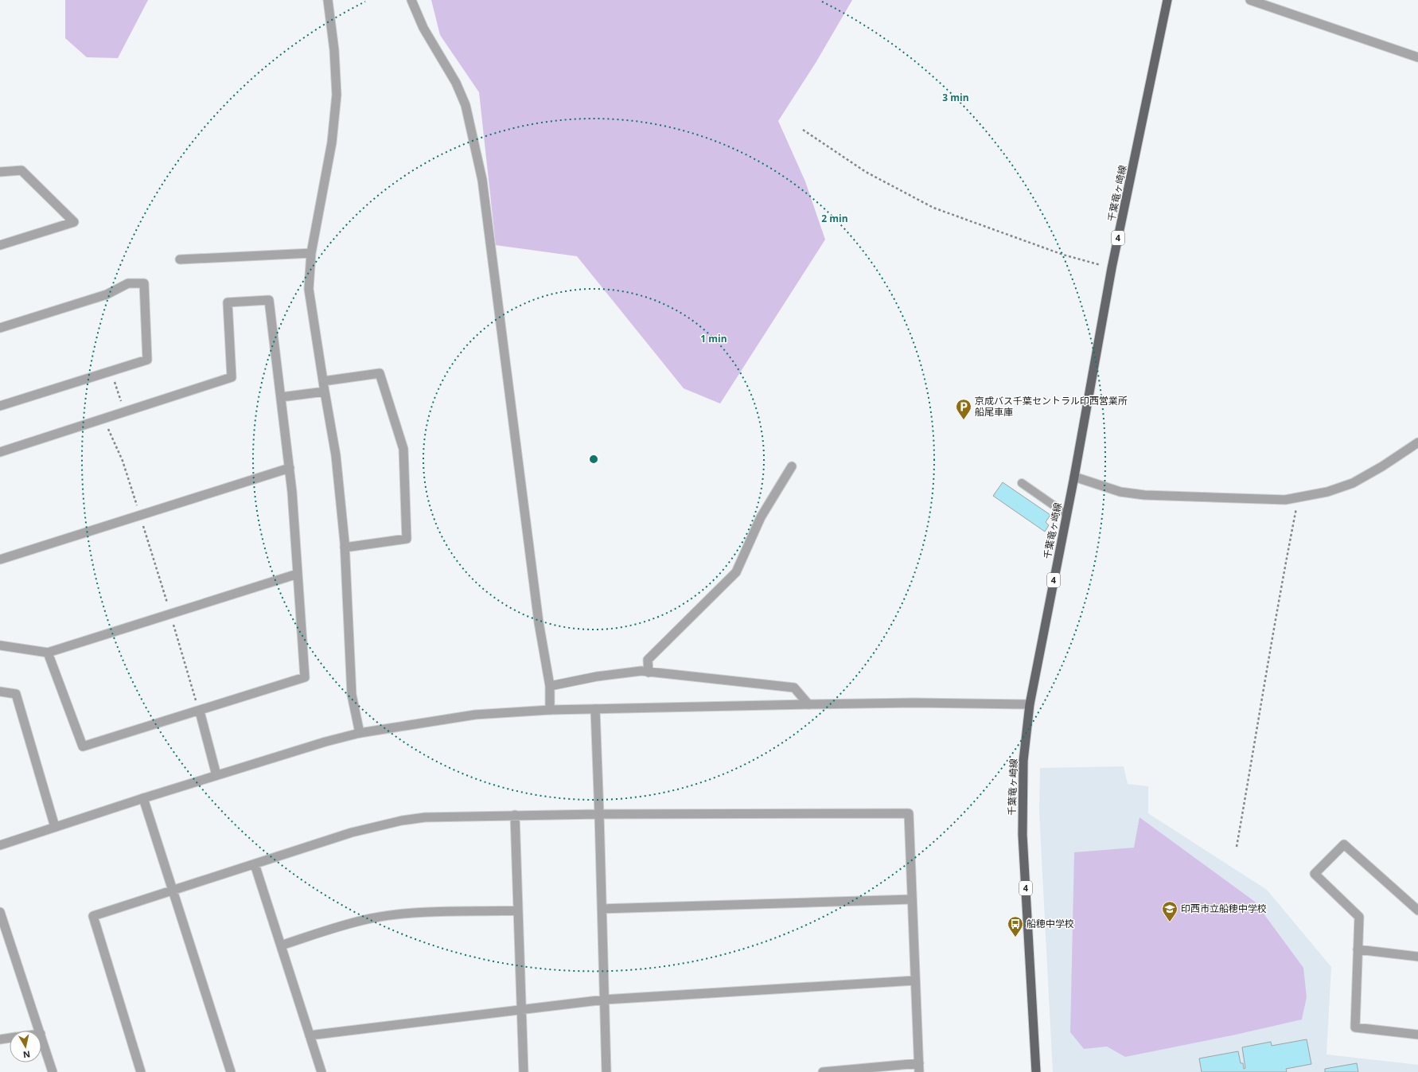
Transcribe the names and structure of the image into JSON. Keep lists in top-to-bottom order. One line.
{"streets":{"main road":["千葉竜ヶ崎線","4"]},"places":{"parking":["京成バス千葉セントラル印西営業所 船尾車庫"],"school or university":["印西市立船穂中学校"],"bus stop":["船穂中学校"]},"north":"bottom","rings":["3 min","2 min","1 min"]}
